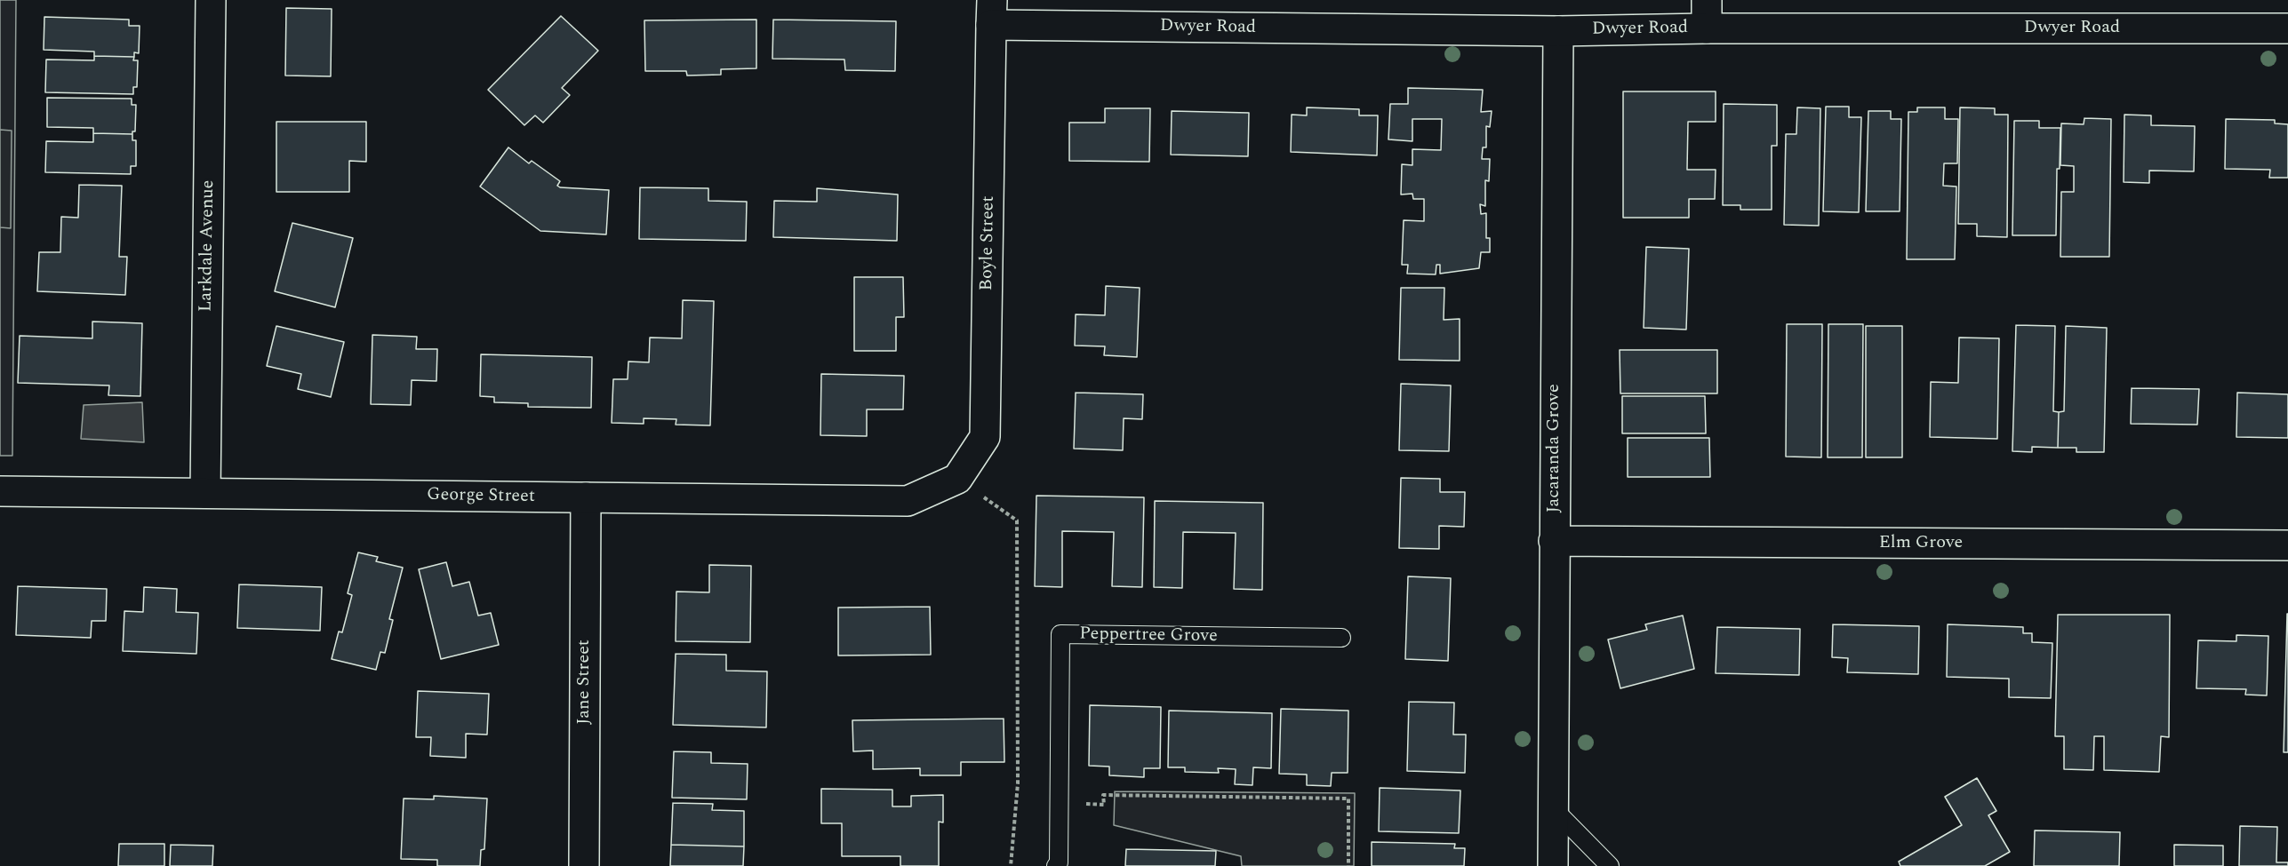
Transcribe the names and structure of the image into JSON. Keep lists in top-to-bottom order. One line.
{"streets":{"street":["Dwyer Road","Boyle Street","Larkdale Avenue","Jacaranda Grove","George Street","Elm Grove","Jane Street"],"lane":["Peppertree Grove"]},"crossings":[["Dwyer Road","Boyle Street"],["Dwyer Road","Jacaranda Grove"],["Boyle Street","George Street"],["Larkdale Avenue","George Street"],["Jacaranda Grove","Elm Grove"],["George Street","Jane Street"]]}
